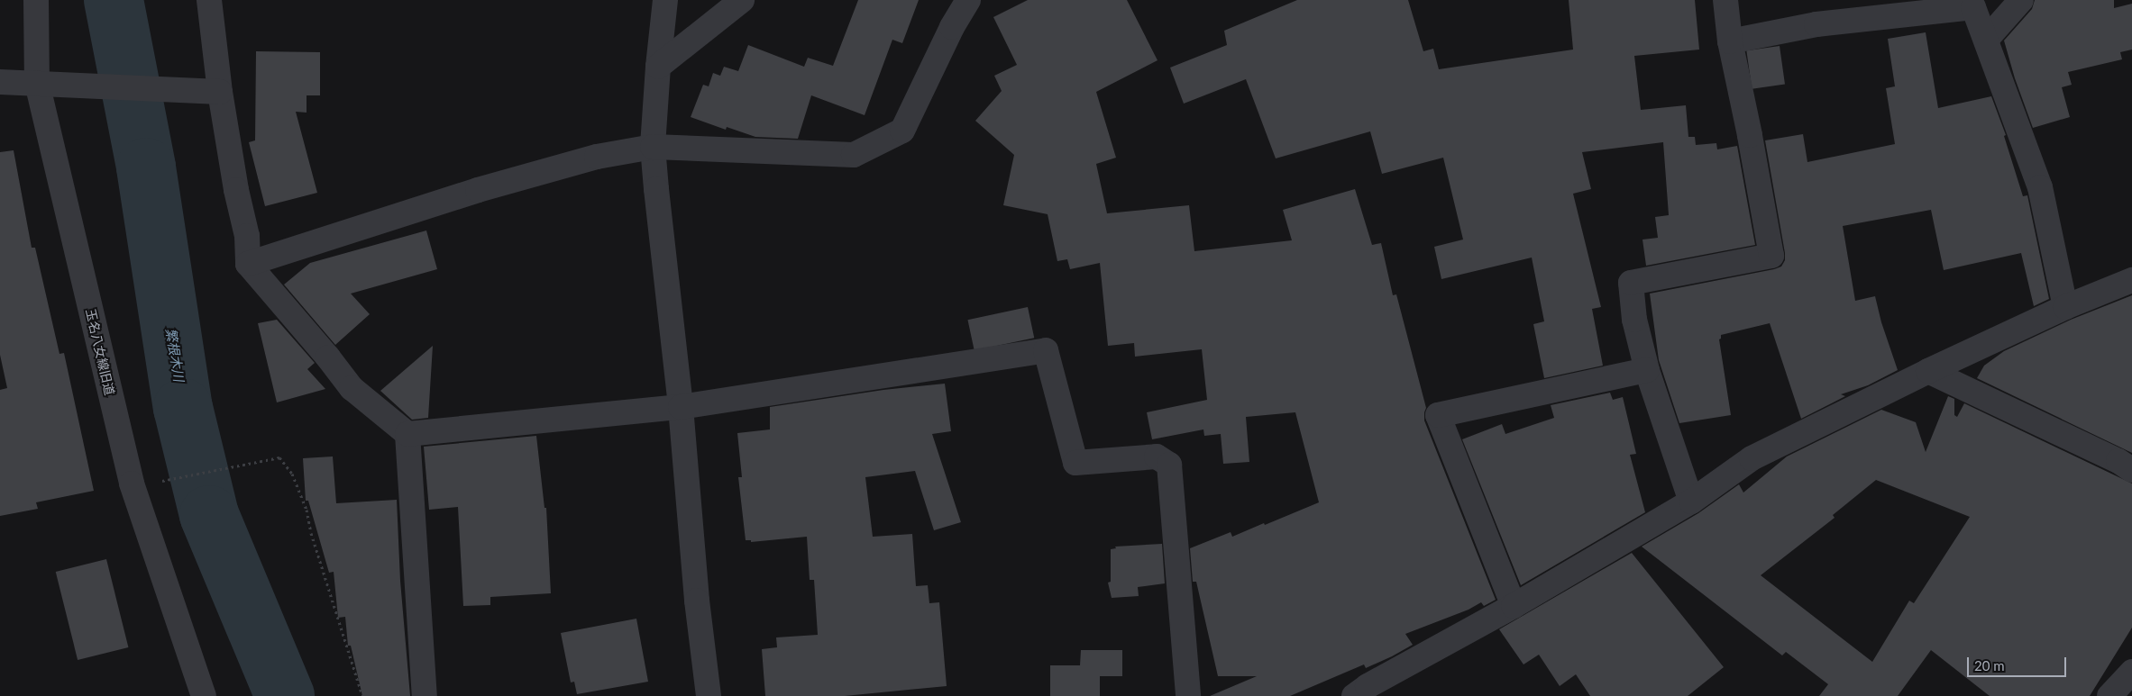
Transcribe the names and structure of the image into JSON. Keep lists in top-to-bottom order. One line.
{"streets":{"street":["玉名八女線旧道"]},"water":["繁根木川"],"scale_bar":"20 m"}
